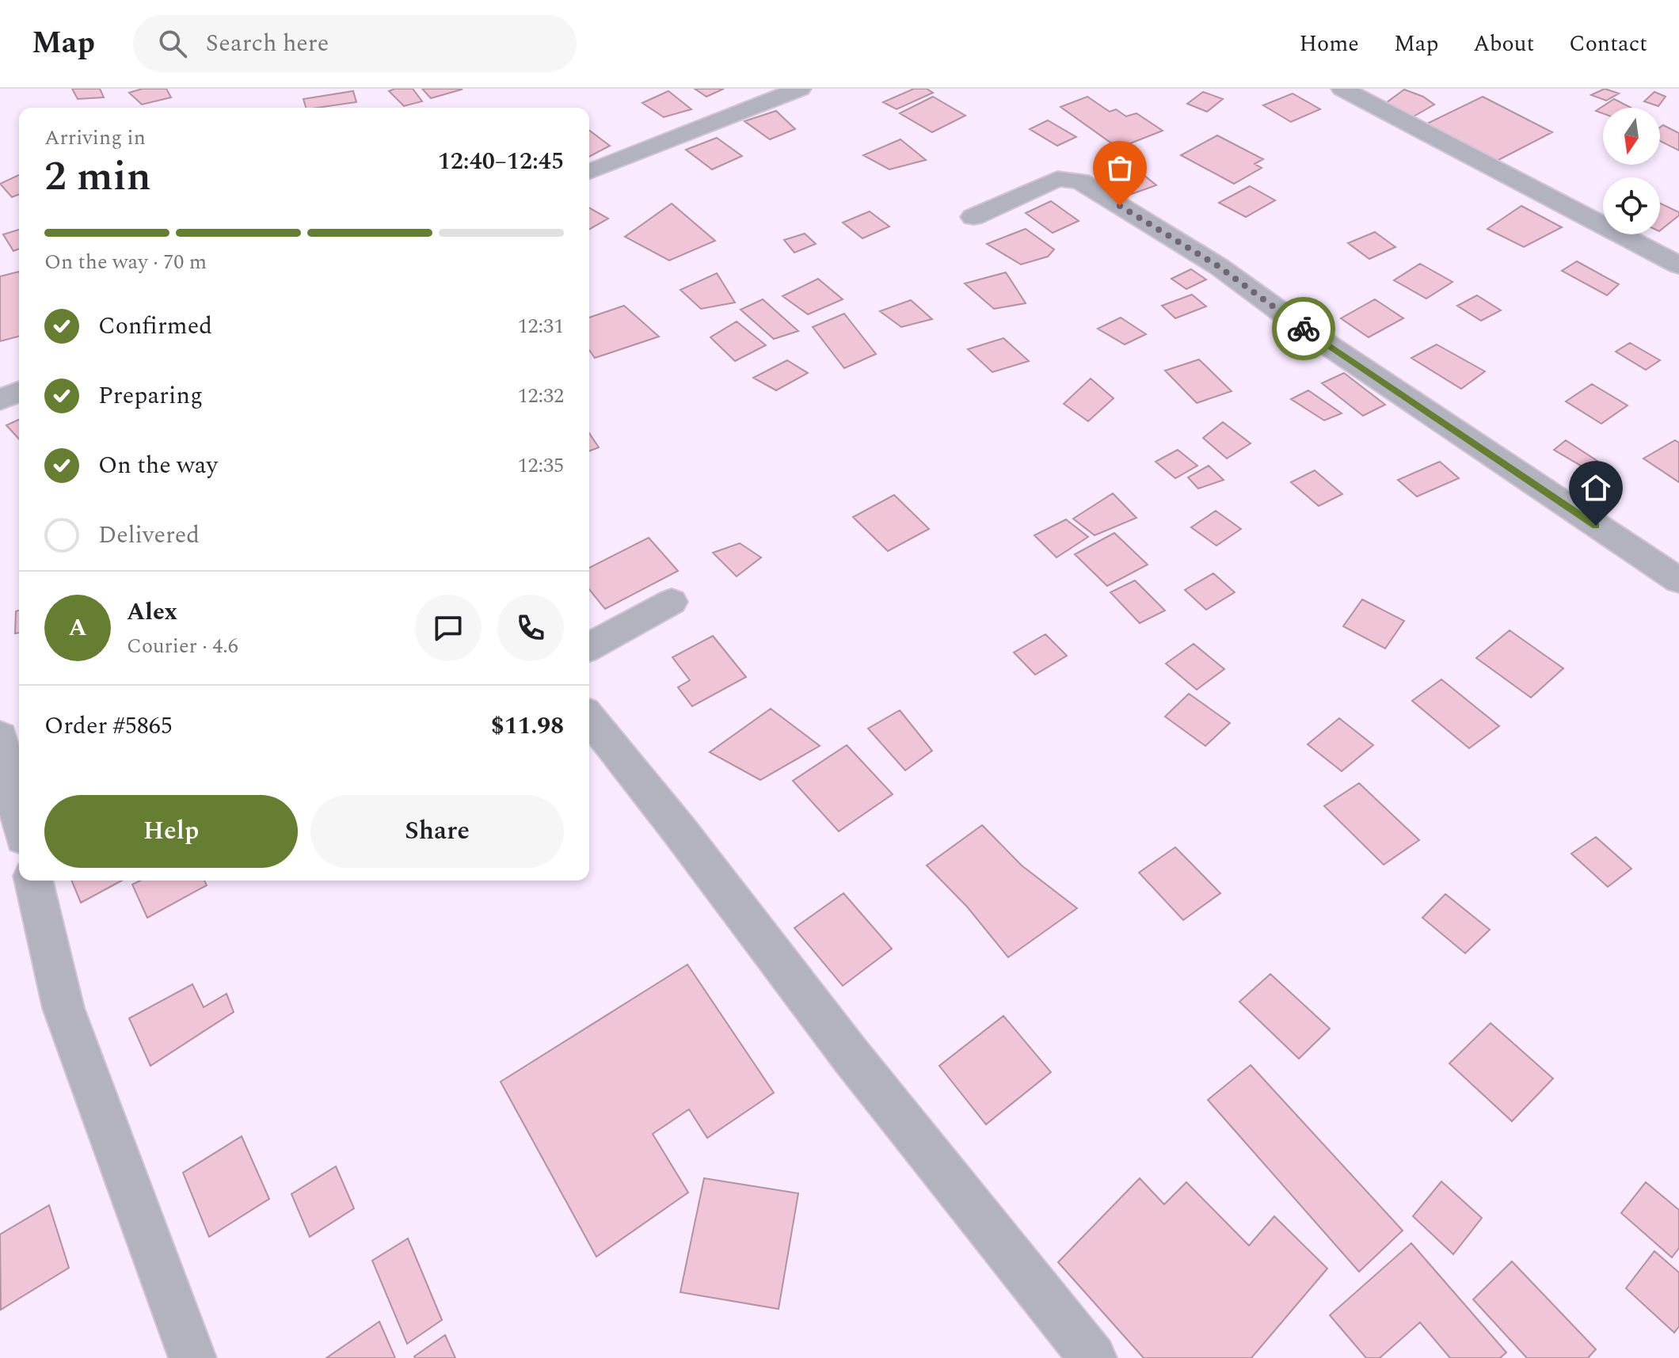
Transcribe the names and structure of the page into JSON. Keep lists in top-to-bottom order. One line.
{"north":"bottom","page":{"header":"Map","search":"Search here","nav":["Home","Map","About","Contact"],"heading":["2 min","Arriving in","12:40–12:45"],"panel":["Alex","Courier · 4.6","Order #5865","$11.98"],"bar":"On the way · 70 m","list":[["Confirmed","12:31"],["Preparing","12:32"],["On the way","12:35"],"Delivered"],"round":"A","buttons":["Help","Share"]}}
